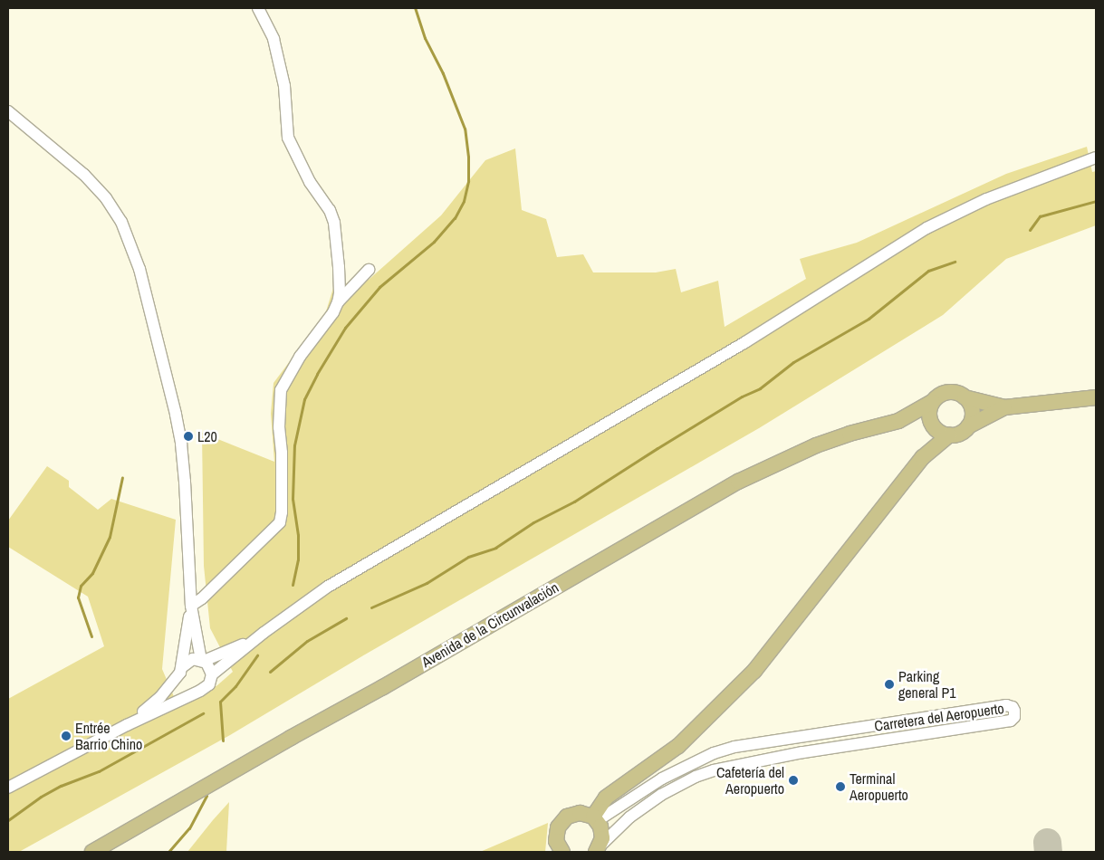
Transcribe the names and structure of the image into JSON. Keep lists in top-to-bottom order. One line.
{"streets":{"main road":["Avenida de la Circunvalación"],"street":["Carretera del Aeropuerto"]},"places":["L20","Parking general P1","Entrée Barrio Chino","Cafetería del Aeropuerto","Terminal Aeropuerto"]}
